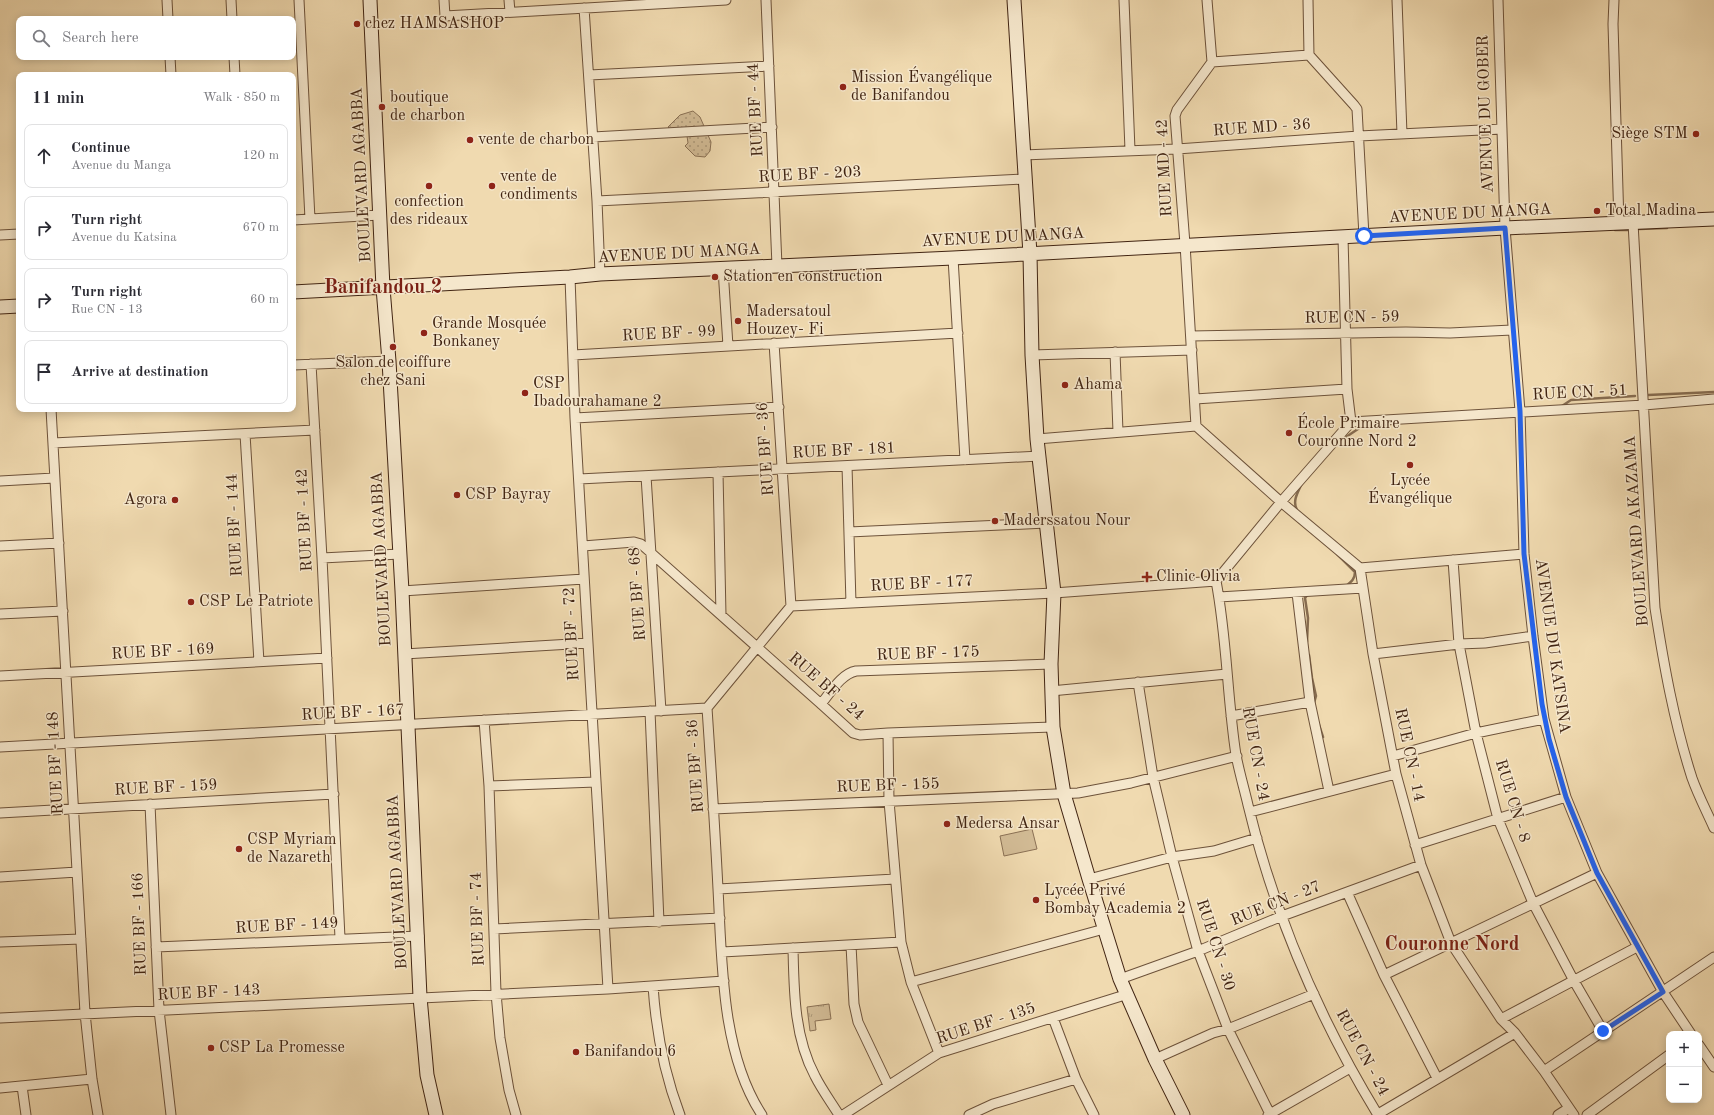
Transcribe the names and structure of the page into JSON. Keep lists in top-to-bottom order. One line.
{"streets":{"street":["RUE BF - 44","AVENUE DU GOBER","RUE MD - 36","RUE MD - 42","BOULEVARD AGABBA","RUE BF - 203","AVENUE DU MANGA","RUE CN - 59","RUE BF - 99","RUE CN - 51","RUE BF - 36","RUE BF - 181","RUE BF - 142","RUE BF - 144","BOULEVARD AKAZAMA","RUE BF - 177","RUE BF - 68","RUE BF - 72","AVENUE DU KATSINA","RUE BF - 169","RUE BF - 175","RUE BF - 24","RUE BF - 167","RUE CN - 24","RUE CN - 14","RUE BF - 148","RUE BF - 155","RUE BF - 159","RUE CN - 8","RUE CN - 27","RUE BF - 74","RUE BF - 166","RUE BF - 149","RUE CN - 30","RUE BF - 143","RUE BF - 135"]},"crossings":[["RUE BF - 44","RUE BF - 203"],["RUE BF - 44","AVENUE DU MANGA"],["AVENUE DU GOBER","RUE MD - 36"],["AVENUE DU GOBER","AVENUE DU MANGA"],["AVENUE DU GOBER","AVENUE DU KATSINA"],["RUE MD - 36","RUE MD - 42"],["RUE MD - 42","AVENUE DU MANGA"],["RUE MD - 42","RUE CN - 59"],["BOULEVARD AGABBA","AVENUE DU MANGA"],["BOULEVARD AGABBA","RUE BF - 167"],["BOULEVARD AGABBA","RUE BF - 149"],["BOULEVARD AGABBA","RUE BF - 143"],["AVENUE DU MANGA","BOULEVARD AKAZAMA"],["AVENUE DU MANGA","RUE BF - 72"],["AVENUE DU MANGA","AVENUE DU KATSINA"],["RUE CN - 59","AVENUE DU KATSINA"],["RUE BF - 99","RUE BF - 36"],["RUE BF - 99","RUE BF - 72"],["RUE CN - 51","BOULEVARD AKAZAMA"],["RUE CN - 51","AVENUE DU KATSINA"],["RUE BF - 36","RUE BF - 181"],["RUE BF - 36","RUE BF - 177"],["RUE BF - 36","RUE BF - 24"],["RUE BF - 36","RUE BF - 167"],["RUE BF - 36","RUE BF - 155"],["RUE BF - 36","RUE BF - 143"],["RUE BF - 181","RUE BF - 68"],["RUE BF - 181","RUE BF - 72"],["RUE BF - 142","RUE BF - 169"],["RUE BF - 142","RUE BF - 167"],["RUE BF - 142","RUE BF - 159"],["RUE BF - 142","RUE BF - 149"],["RUE BF - 144","RUE BF - 169"],["RUE BF - 177","RUE CN - 24"],["RUE BF - 68","RUE BF - 24"],["RUE BF - 68","RUE BF - 167"],["RUE BF - 72","RUE BF - 24"],["RUE BF - 72","RUE BF - 167"],["RUE BF - 72","RUE BF - 143"],["RUE BF - 169","RUE BF - 148"],["RUE BF - 175","RUE BF - 24"],["RUE BF - 167","RUE BF - 148"],["RUE BF - 167","RUE BF - 74"],["RUE CN - 24","RUE BF - 155"],["RUE CN - 24","RUE CN - 27"],["RUE CN - 14","RUE CN - 27"],["RUE BF - 148","RUE BF - 159"],["RUE BF - 148","RUE BF - 143"],["RUE BF - 155","RUE CN - 30"],["RUE BF - 159","RUE BF - 166"],["RUE CN - 27","RUE CN - 30"],["RUE BF - 74","RUE BF - 143"],["RUE BF - 166","RUE BF - 149"],["RUE BF - 166","RUE BF - 143"]],"districts":["Banifandou 2","Couronne Nord"],"places":{"other":["chez HAMSASHOP","Mission Évangélique de Banifandou","boutique de charbon","Siège STM","vente de charbon","confection des rideaux","vente de condiments","Total Madina","Station en construction","Madersatoul Houzey- Fi","Grande Mosquée Bonkaney","Salon de coiffure chez Sani","Ahama","CSP Ibadourahamane 2","École Primaire Couronne Nord 2","Lycée Évangélique","CSP Bayray","Agora","Maderssatou Nour","CSP Le Patriote","Medersa Ansar","CSP Myriam de Nazareth","Lycée Privé Bombay Academia 2","CSP La Promesse","Banifandou 6"],"health":["Clinic Olivia"]},"page":{"search":"Search here","heading":["11 min","Walk · 850 m"],"list":[["Continue","Avenue du Manga","120 m"],["Turn right","Avenue du Katsina","670 m"],["Turn right","Rue CN - 13","60 m"],"Arrive at destination"],"map_buttons":["+","−"]}}
